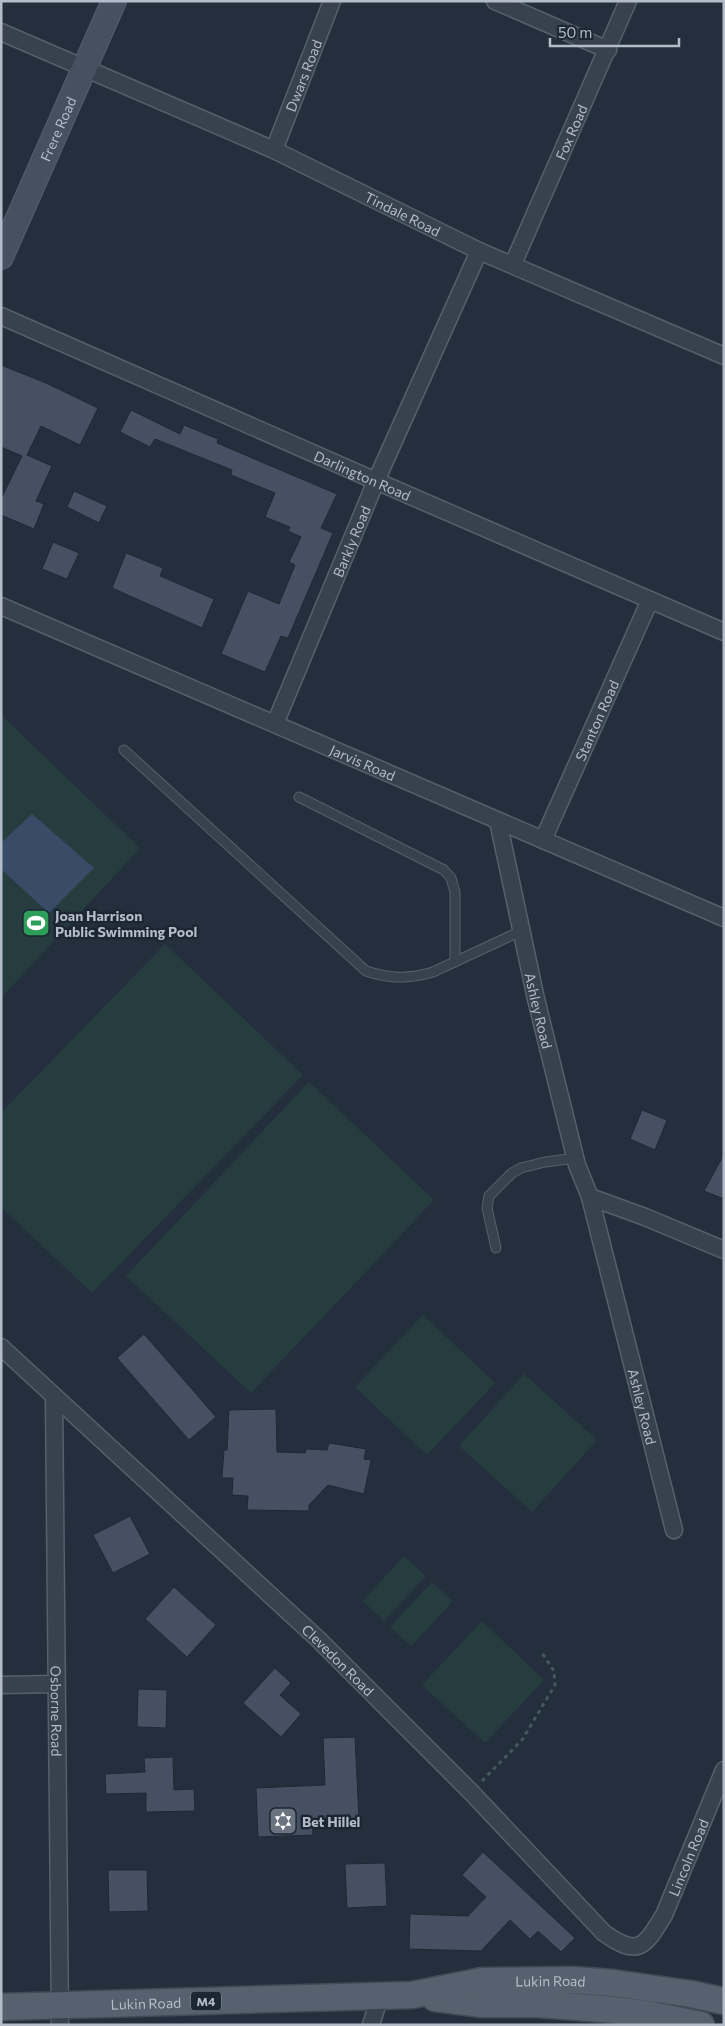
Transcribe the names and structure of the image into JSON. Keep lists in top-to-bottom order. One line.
{"streets":{"main road":["Lukin Road","M4"],"street":["Dwars Road","Frere Road","Fox Road","Tindale Road","Darlington Road","Barkly Road","Stanton Road","Jarvis Road","Ashley Road","Clevedon Road","Osborne Road","Lincoln Road"]},"crossings":[["Dwars Road","Tindale Road"],["Frere Road","Tindale Road"],["Fox Road","Tindale Road"],["Tindale Road","Barkly Road"],["Darlington Road","Barkly Road"],["Darlington Road","Stanton Road"],["Barkly Road","Jarvis Road"],["Stanton Road","Jarvis Road"],["Jarvis Road","Ashley Road"],["Clevedon Road","Osborne Road"],["Clevedon Road","Lincoln Road"],["Osborne Road","Lukin Road"]],"places":{"sports":["Joan Harrison Public Swimming Pool"],"synagogue":["Bet Hillel"]},"scale_bar":"50 m"}
